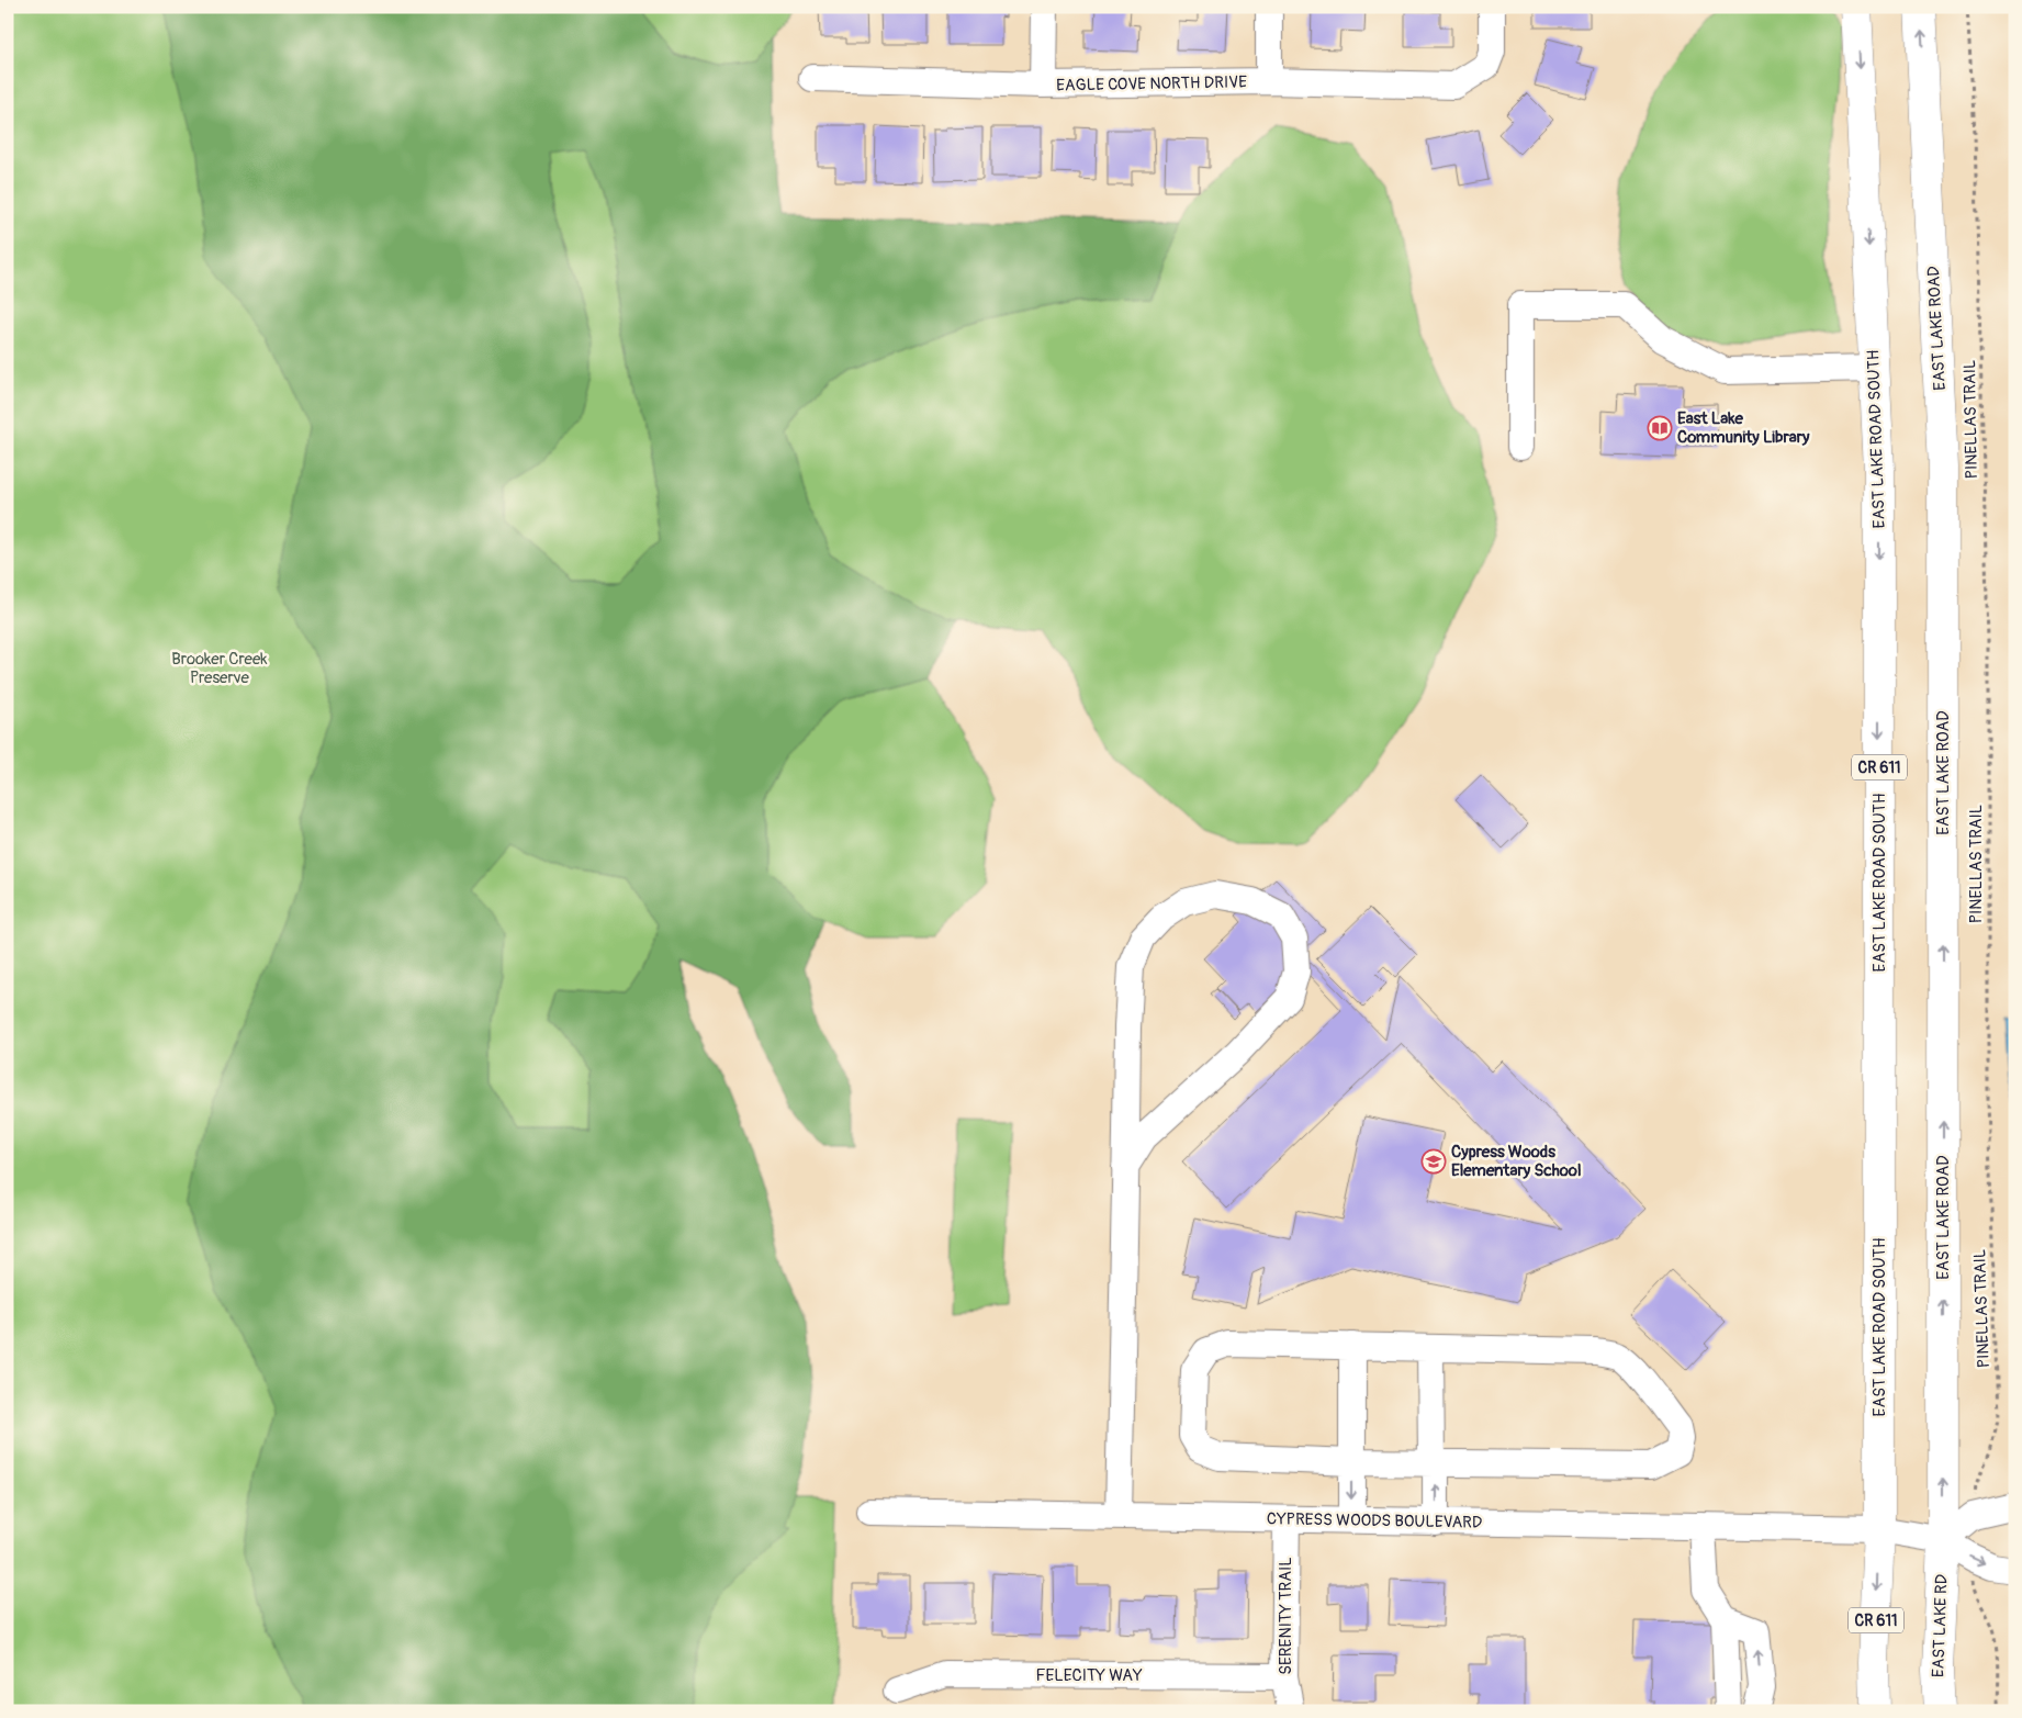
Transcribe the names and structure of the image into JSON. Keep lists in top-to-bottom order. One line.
{"streets":{"main road":["EAST LAKE ROAD","EAST LAKE ROAD SOUTH","CR 611","EAST LAKE RD"],"street":["EAGLE COVE NORTH DRIVE","CYPRESS WOODS BOULEVARD","SERENITY TRAIL","FELECITY WAY"],"path":["PINELLAS TRAIL"]},"crossings":[["EAST LAKE ROAD","CYPRESS WOODS BOULEVARD"],["EAST LAKE ROAD","EAST LAKE RD"],["EAST LAKE ROAD SOUTH","CR 611"],["EAST LAKE ROAD SOUTH","CYPRESS WOODS BOULEVARD"],["CR 611","CYPRESS WOODS BOULEVARD"],["CYPRESS WOODS BOULEVARD","SERENITY TRAIL"],["CYPRESS WOODS BOULEVARD","EAST LAKE RD"],["SERENITY TRAIL","FELECITY WAY"]],"one_way":["EAST LAKE ROAD","EAST LAKE ROAD SOUTH"],"parks":["Brooker Creek Preserve"],"places":{"library":["East Lake Community Library"],"school or university":["Cypress Woods Elementary School"]}}
